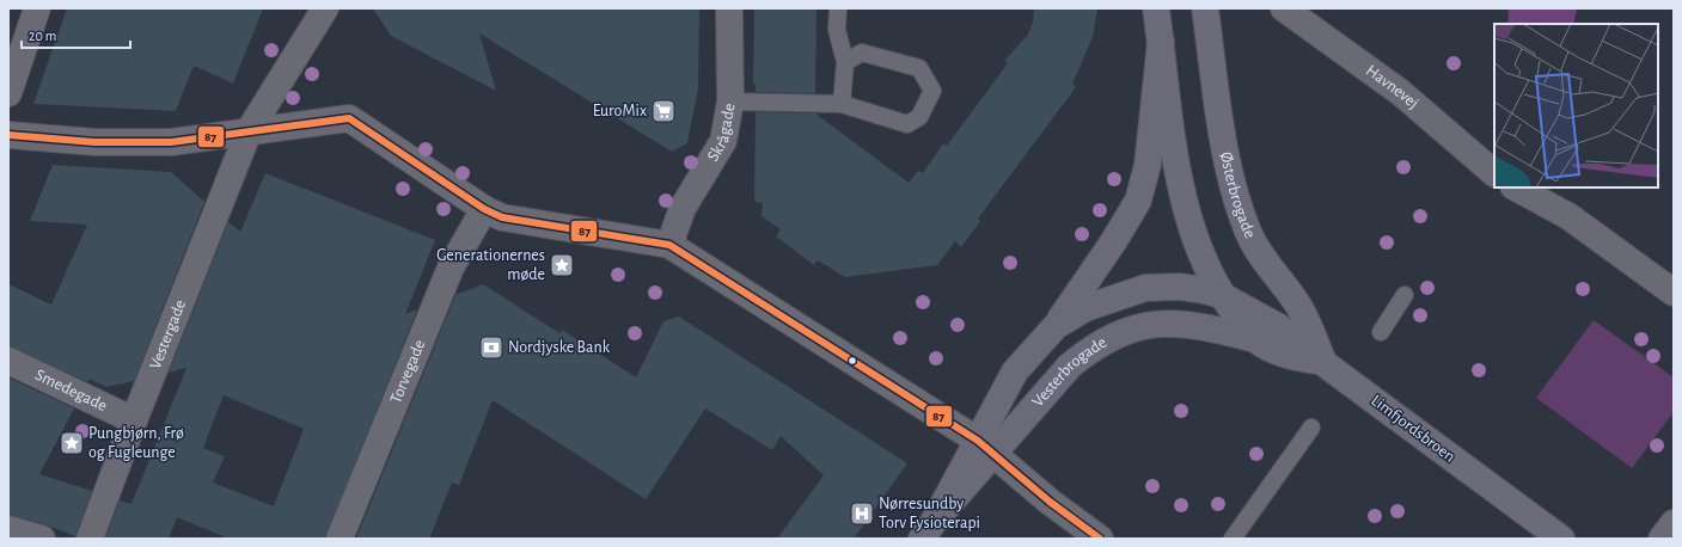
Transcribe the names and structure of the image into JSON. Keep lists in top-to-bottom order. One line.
{"streets":{"main road":["Østerbrogade","Vesterbrogade","Limfjordsbroen"],"street":["Havnevej","Skrågade","Vestergade","Torvegade","Smedegade"]},"crossings":[["Østerbrogade","Vesterbrogade"],["Østerbrogade","Limfjordsbroen"],["Vestergade","Smedegade"],["Vesterbrogade","Limfjordsbroen"]],"places":{"supermarket":["EuroMix"],"place":["Generationernes møde","Pungbjørn, Frø og Fugleunge"],"bank":["Nordjyske Bank"],"hospital":["Nørresundby Torv Fysioterapi"]},"lines":["transit line 87"],"scale_bar":"20 m"}
